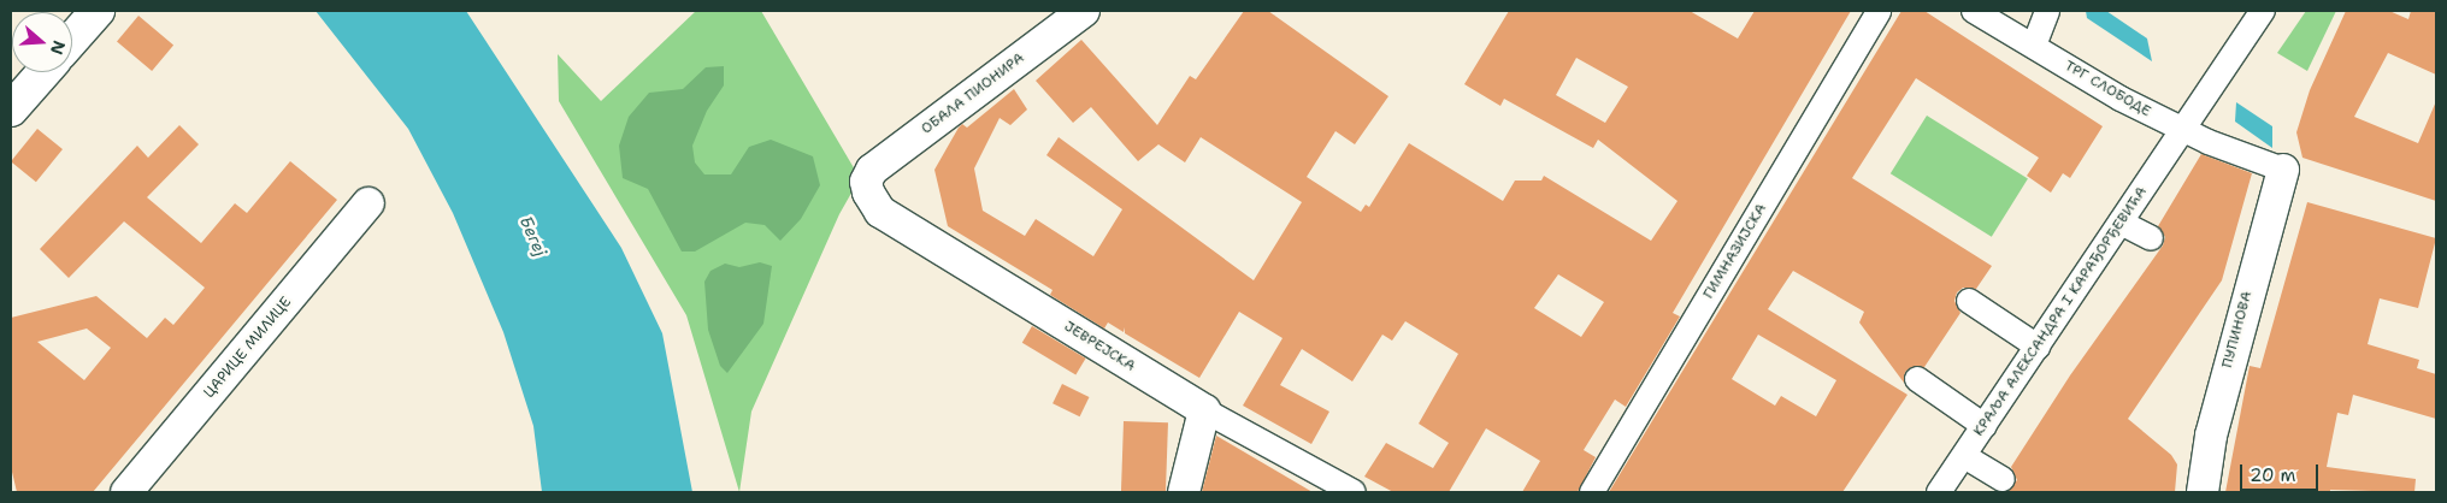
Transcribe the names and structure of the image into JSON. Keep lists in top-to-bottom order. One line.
{"streets":{"street":["ТРГ СЛОБОДЕ","ОБАЛА ПИОНИРА","ГИМНАЗИЈСКА","КРАЉА АЛЕКСАНДРА I КАРАЂОРЂЕВИЋА","ПУПИНОВА","ЈЕВРЕЈСКА","ЦАРИЦЕ МИЛИЦЕ"]},"crossings":[["ТРГ СЛОБОДЕ","КРАЉА АЛЕКСАНДРА I КАРАЂОРЂЕВИЋА"],["ТРГ СЛОБОДЕ","ПУПИНОВА"],["ОБАЛА ПИОНИРА","ЈЕВРЕЈСКА"]],"water":["Бегеј"],"scale_bar":"20 m","north":"right"}
